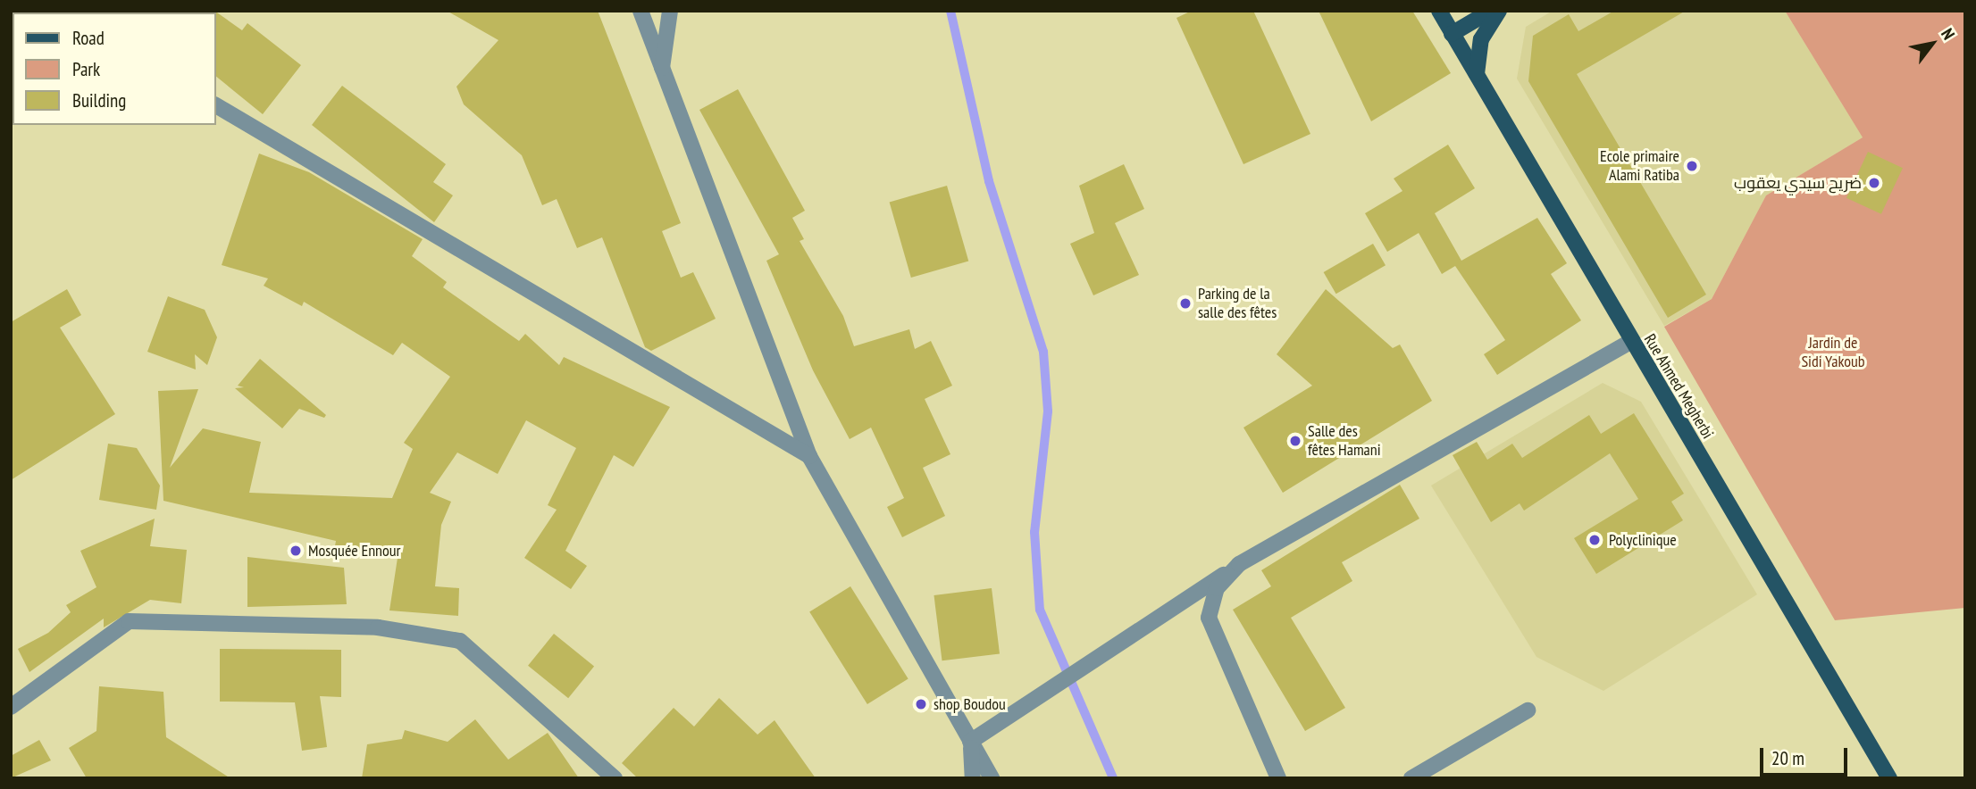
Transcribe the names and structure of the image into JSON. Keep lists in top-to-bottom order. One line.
{"streets":{"main road":["Rue Ahmed Megherbi"]},"parks":["Jardin de Sidi Yakoub"],"places":["Ecole primaire Alami Ratiba","ضريح سيدي يعقوب","Parking de la salle des fêtes","Salle des fêtes Hamani","Polyclinique","Mosquée Ennour","shop Boudou"],"legend":["Road","Park","Building"],"scale_bar":"20 m","north":"top right"}
